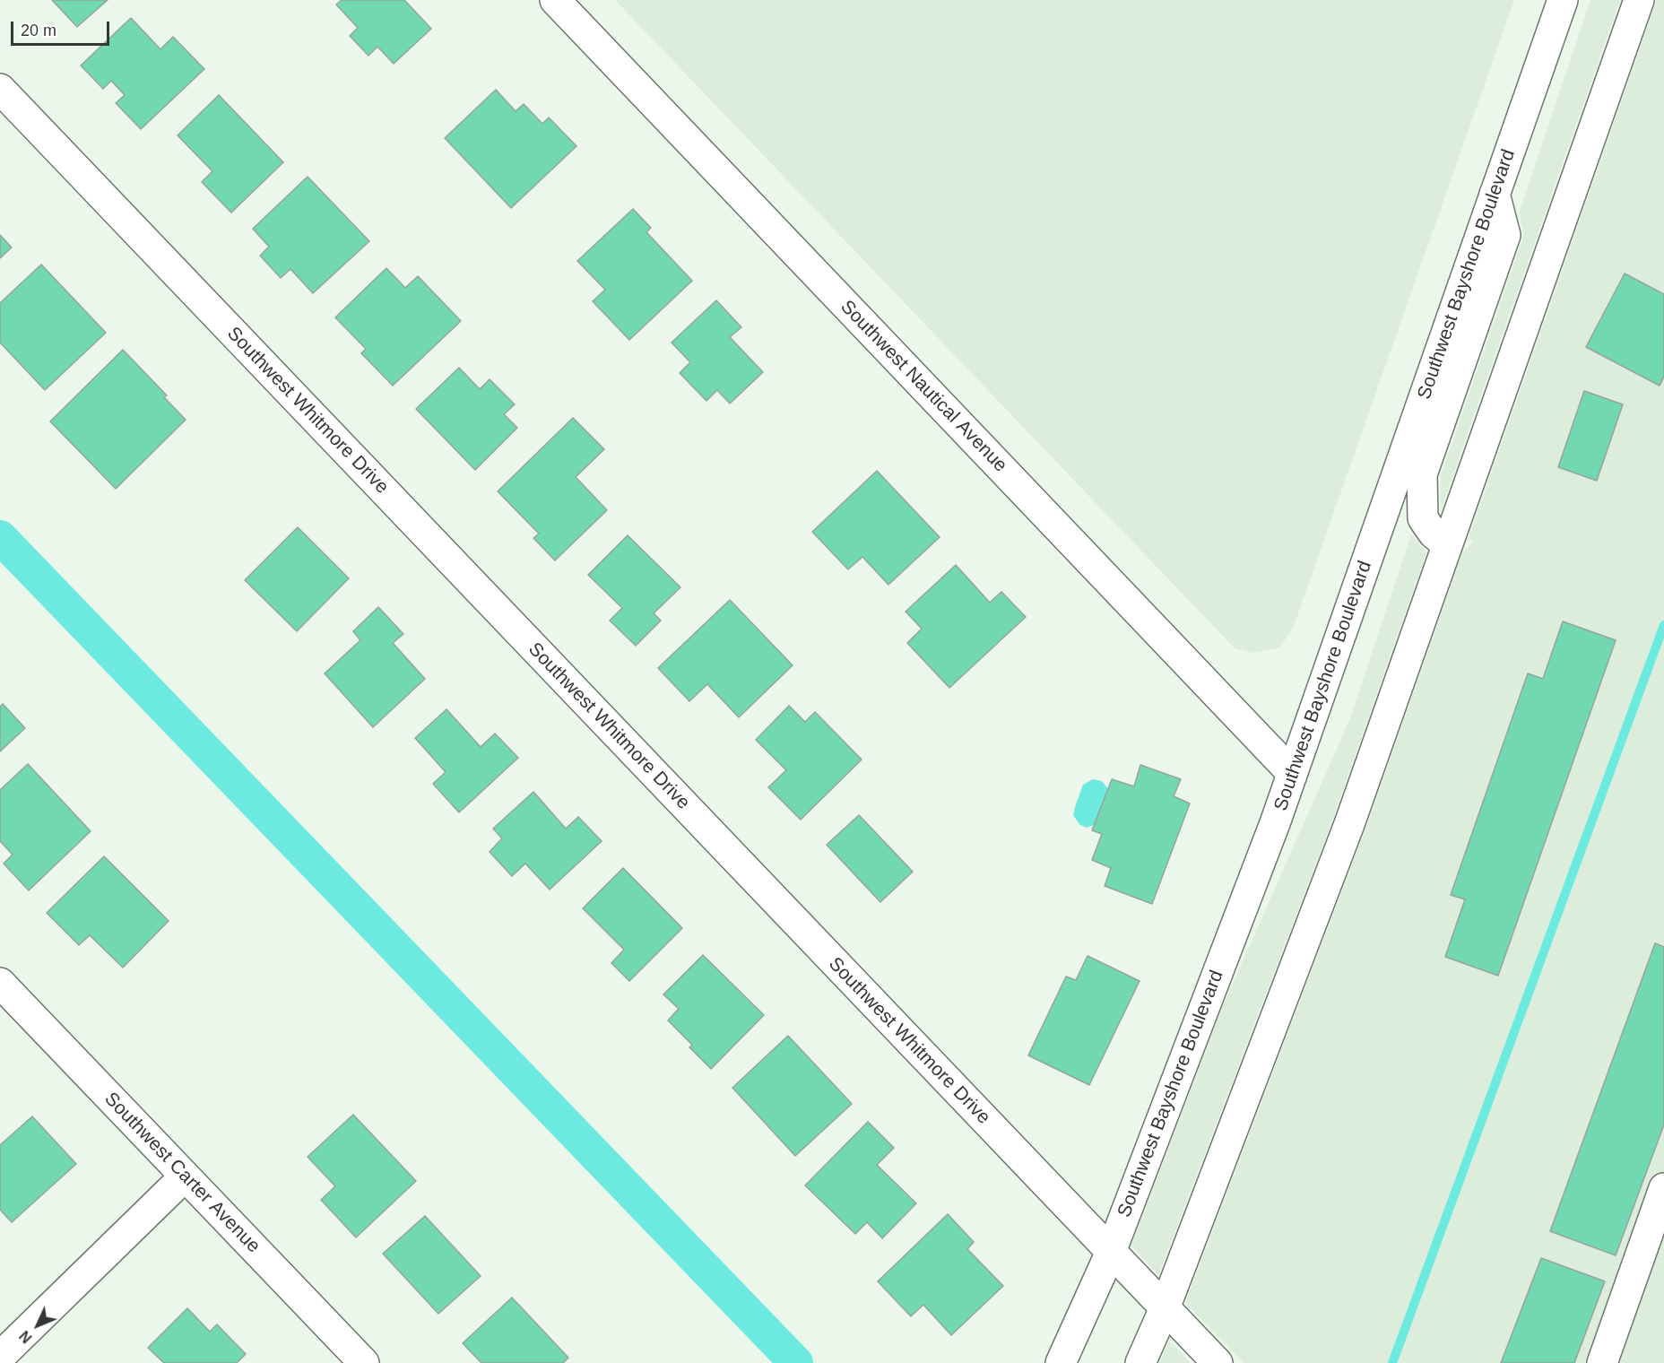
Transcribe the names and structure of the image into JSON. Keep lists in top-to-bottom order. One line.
{"streets":{"street":["Southwest Bayshore Boulevard","Southwest Nautical Avenue","Southwest Whitmore Drive","Southwest Carter Avenue"]},"crossings":[["Southwest Bayshore Boulevard","Southwest Nautical Avenue"],["Southwest Bayshore Boulevard","Southwest Whitmore Drive"]],"scale_bar":"20 m","north":"bottom left"}
